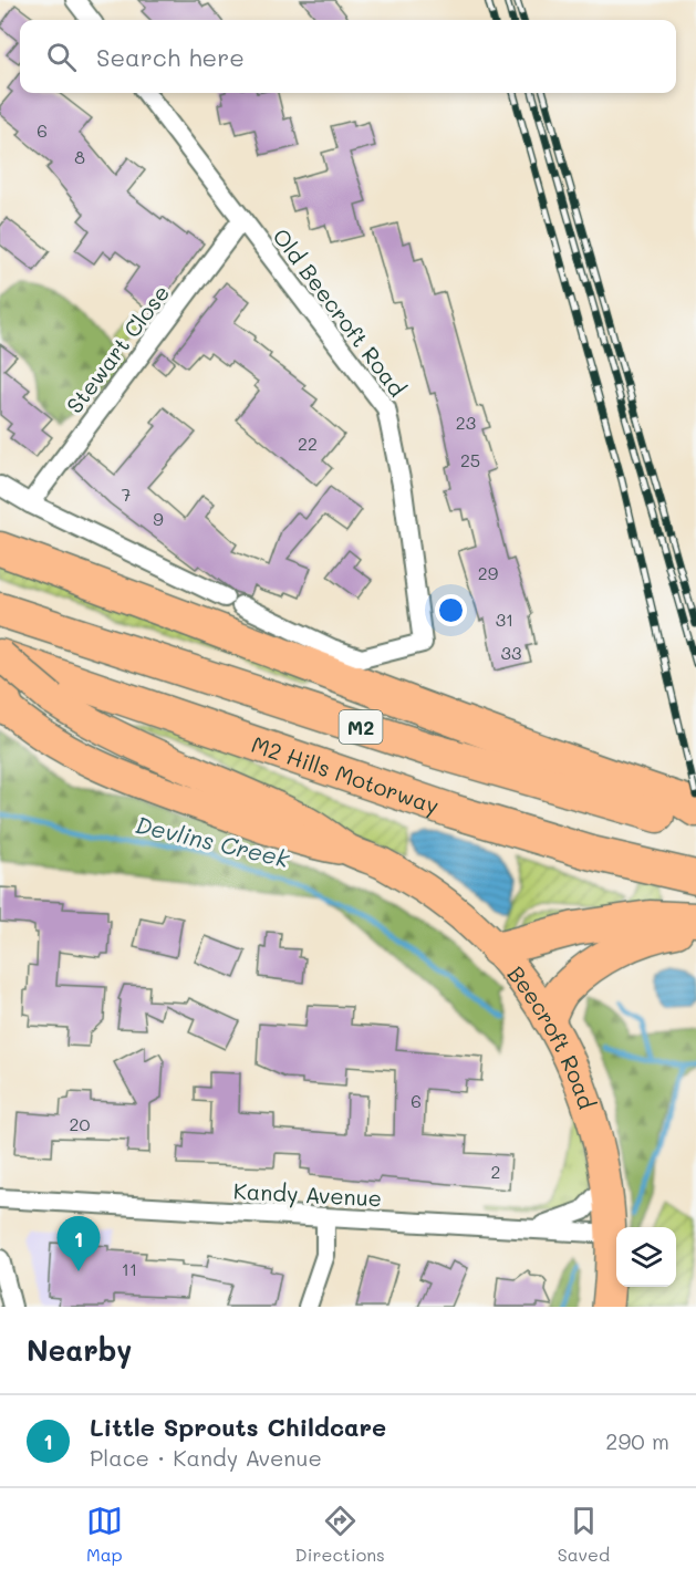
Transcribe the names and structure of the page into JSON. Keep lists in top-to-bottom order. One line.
{"streets":{"highway":["M2","M2 Hills Motorway"],"main road":["Beecroft Road"],"street":["Old Beecroft Road","Stewart Close","Kandy Avenue"]},"crossings":[["Old Beecroft Road","Stewart Close"],["M2 Hills Motorway","Beecroft Road"],["Beecroft Road","Kandy Avenue"]],"water":["Devlins Creek"],"house_numbers":["6","8","23","22","25","7","9","29","31","33","6","20","2","11"],"page":{"search":"Search here","pins":"1","heading":"Nearby","list":[{"mark":"1","name":"Little Sprouts Childcare","note":"Place · Kandy Avenue","value":"290 m"}],"nav":["Map","Directions","Saved"]}}
